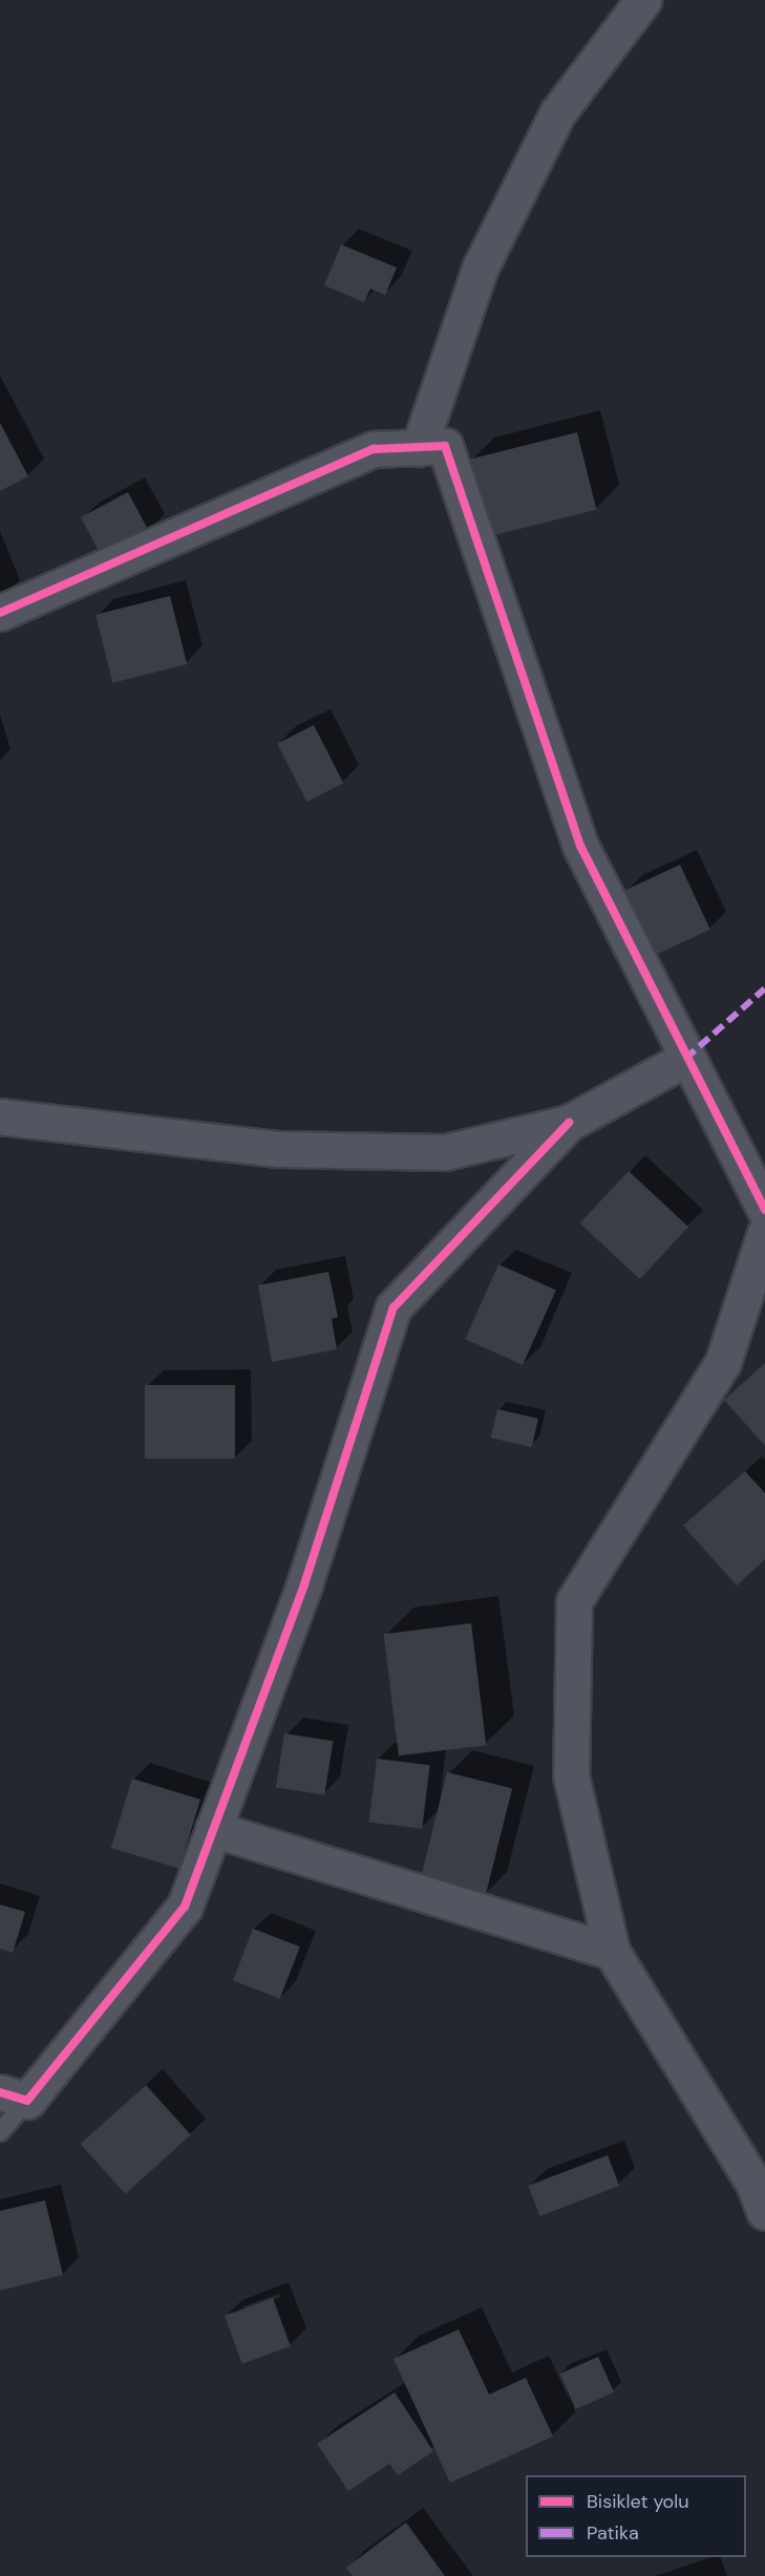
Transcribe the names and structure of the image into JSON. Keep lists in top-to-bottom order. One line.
{"legend":["Bisiklet yolu","Patika"]}
